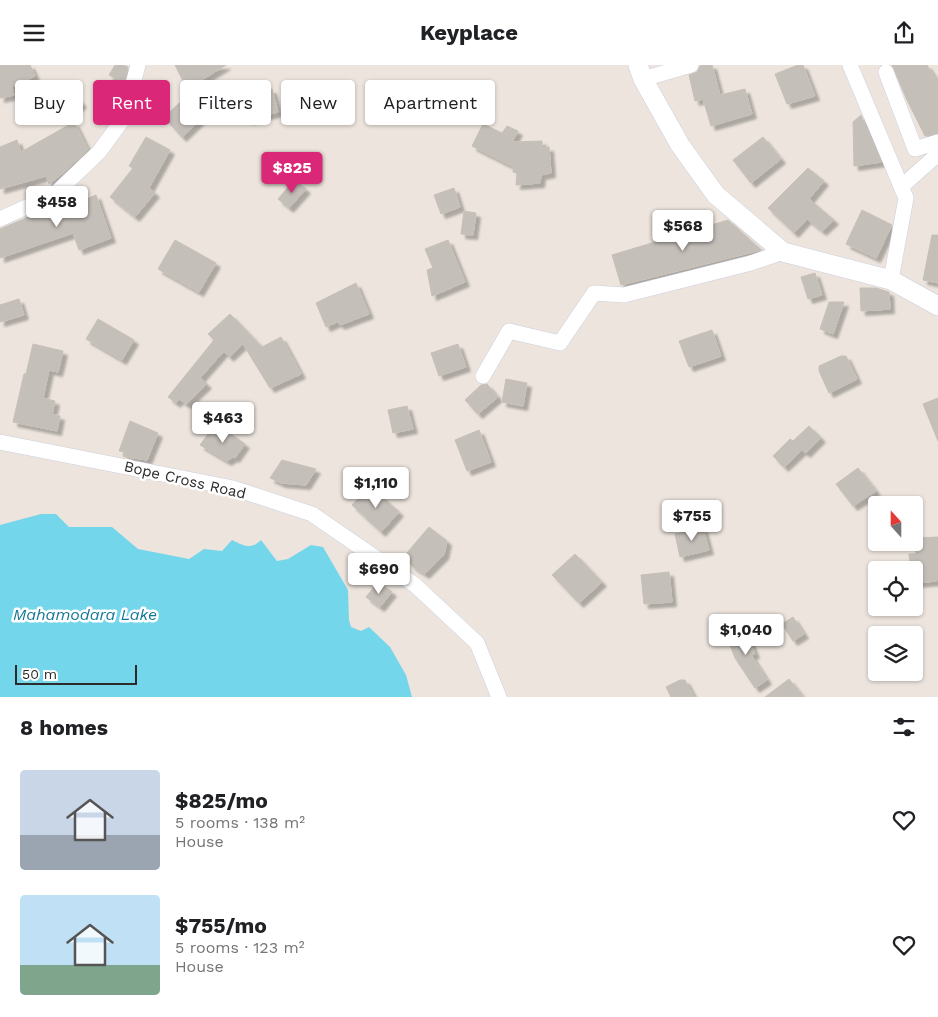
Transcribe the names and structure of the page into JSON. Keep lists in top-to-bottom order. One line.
{"streets":{"street":["Bope Cross Road"]},"water":["Mahamodara Lake"],"scale_bar":"50 m","north":"top","page":{"header":"Keyplace","chip":["Buy","Rent","Filters","New","Apartment"],"price":["$825","$458","$568","$463","$1,110","$755","$690","$1,040"],"scale":"50 m","heading":"8 homes","list":[{"name":"$825/mo","note":"5 rooms · 138 m² · House"},{"name":"$755/mo","note":"5 rooms · 123 m² · House"}]}}
